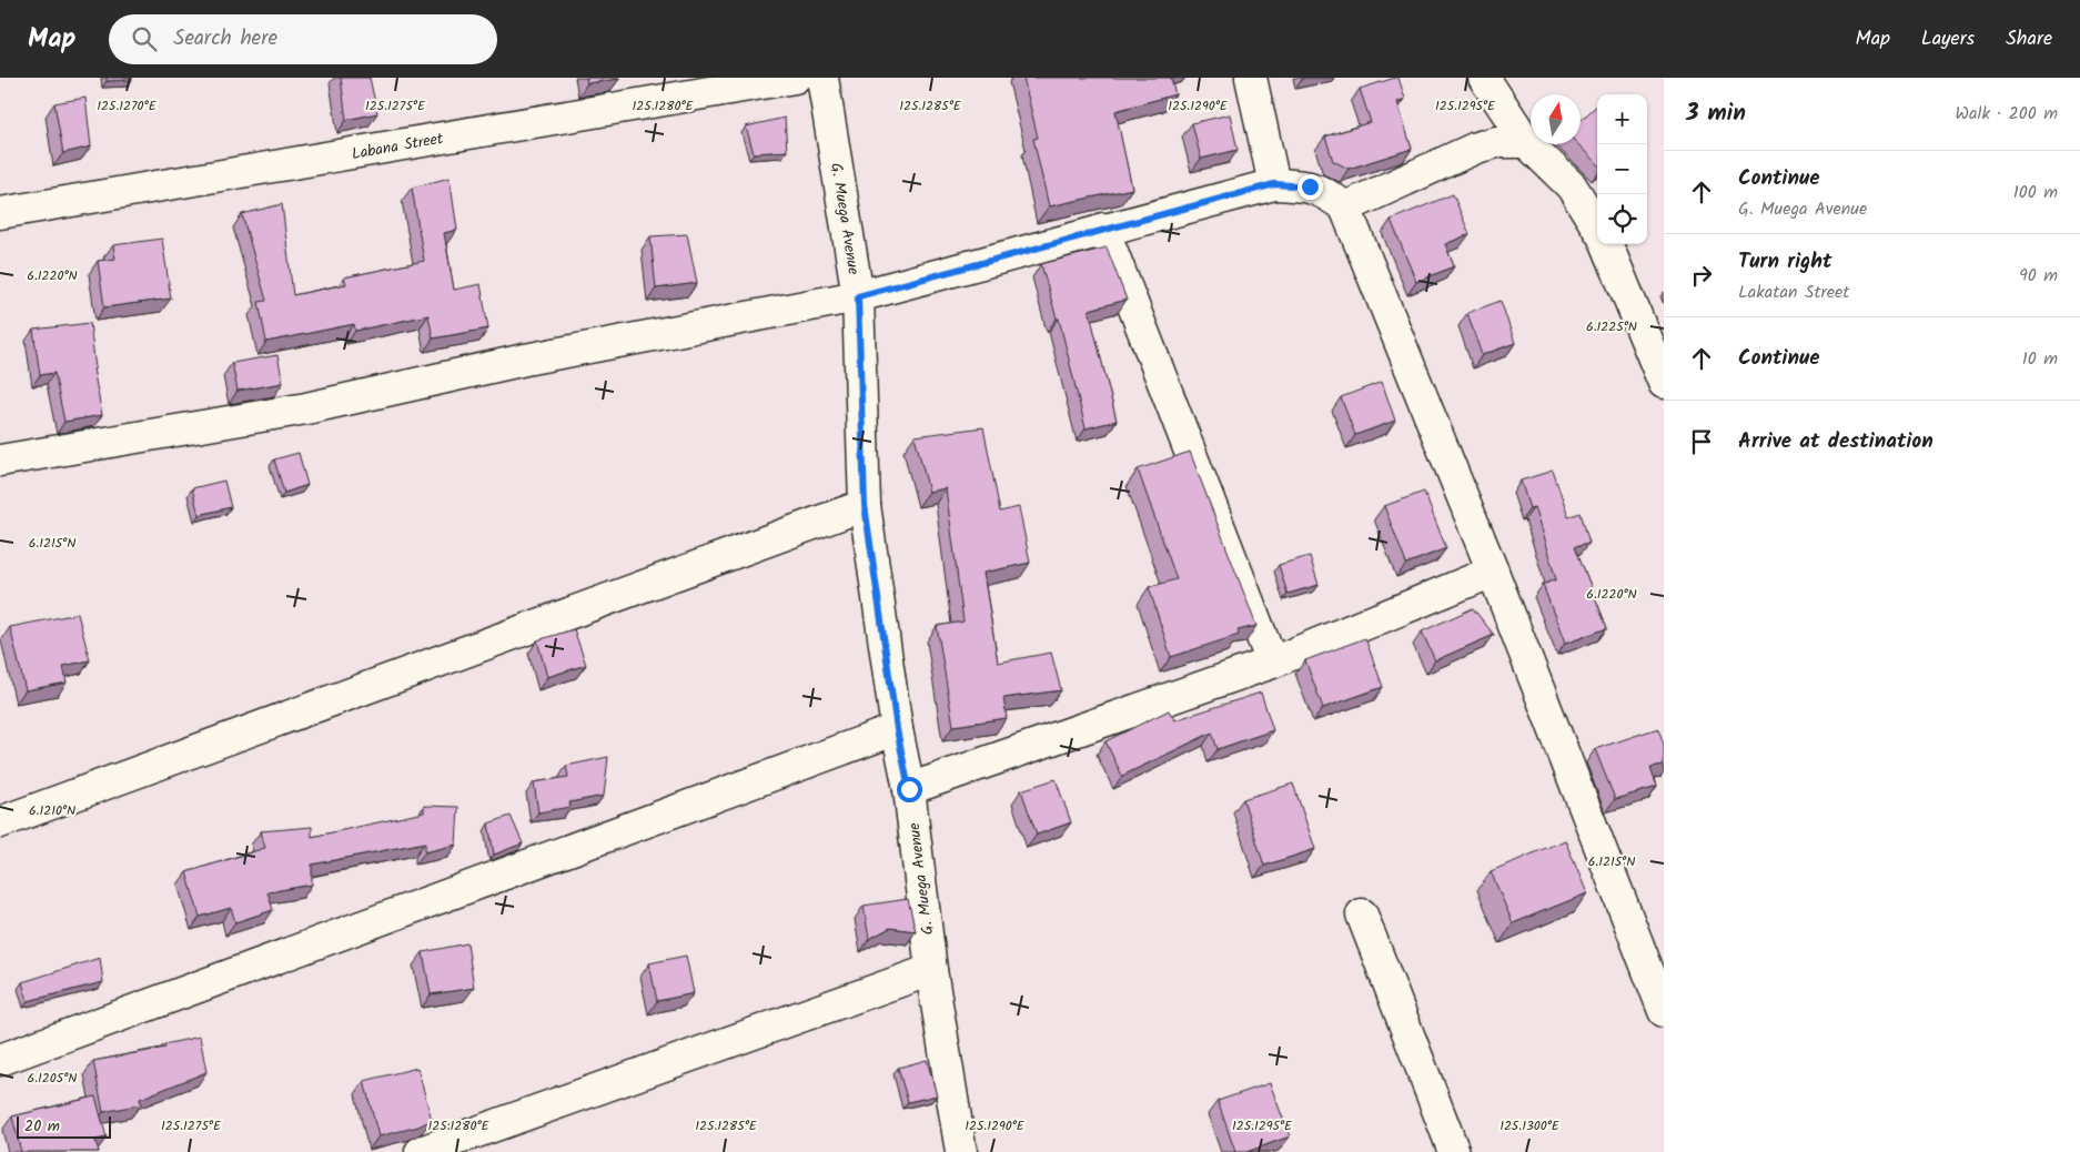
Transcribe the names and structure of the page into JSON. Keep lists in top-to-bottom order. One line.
{"streets":{"street":["Labana Street","G. Muega Avenue"]},"scale_bar":"20 m","north":"top","page":{"header":"Map","search":"Search here","nav":["Map","Layers","Share"],"heading":["3 min","Walk · 200 m"],"map_buttons":["+","−"],"list":[["Continue","G. Muega Avenue","100 m"],["Turn right","Lakatan Street","90 m"],["Continue","10 m"],"Arrive at destination"],"scale":"20 m"},"coordinates":["125.1270°E","125.1275°E","125.1280°E","125.1285°E","125.1290°E","125.1295°E","6.1220°N","6.1225°N","6.1215°N","6.1210°N","6.1205°N","125.1300°E"]}
